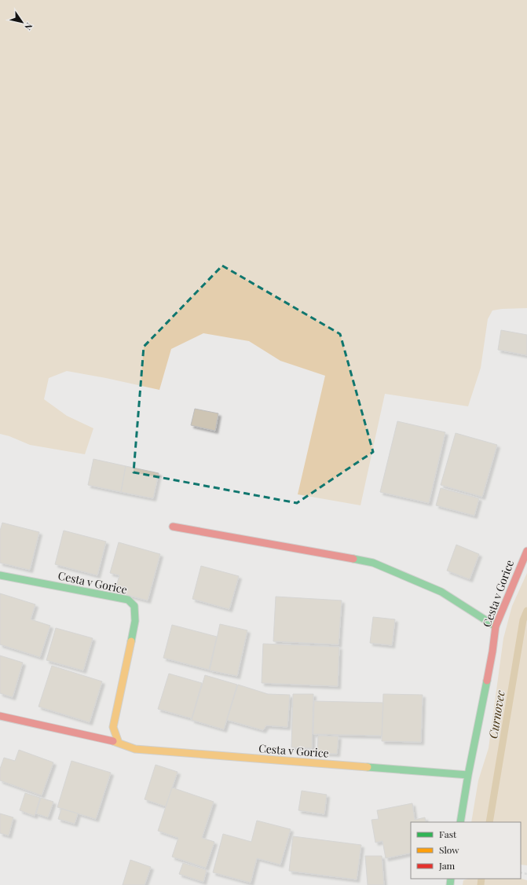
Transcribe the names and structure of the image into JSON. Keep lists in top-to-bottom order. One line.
{"streets":{"street":["Cesta v Gorice"]},"water":["Curnovec"],"legend":["Fast","Slow","Jam"],"north":"bottom right"}
